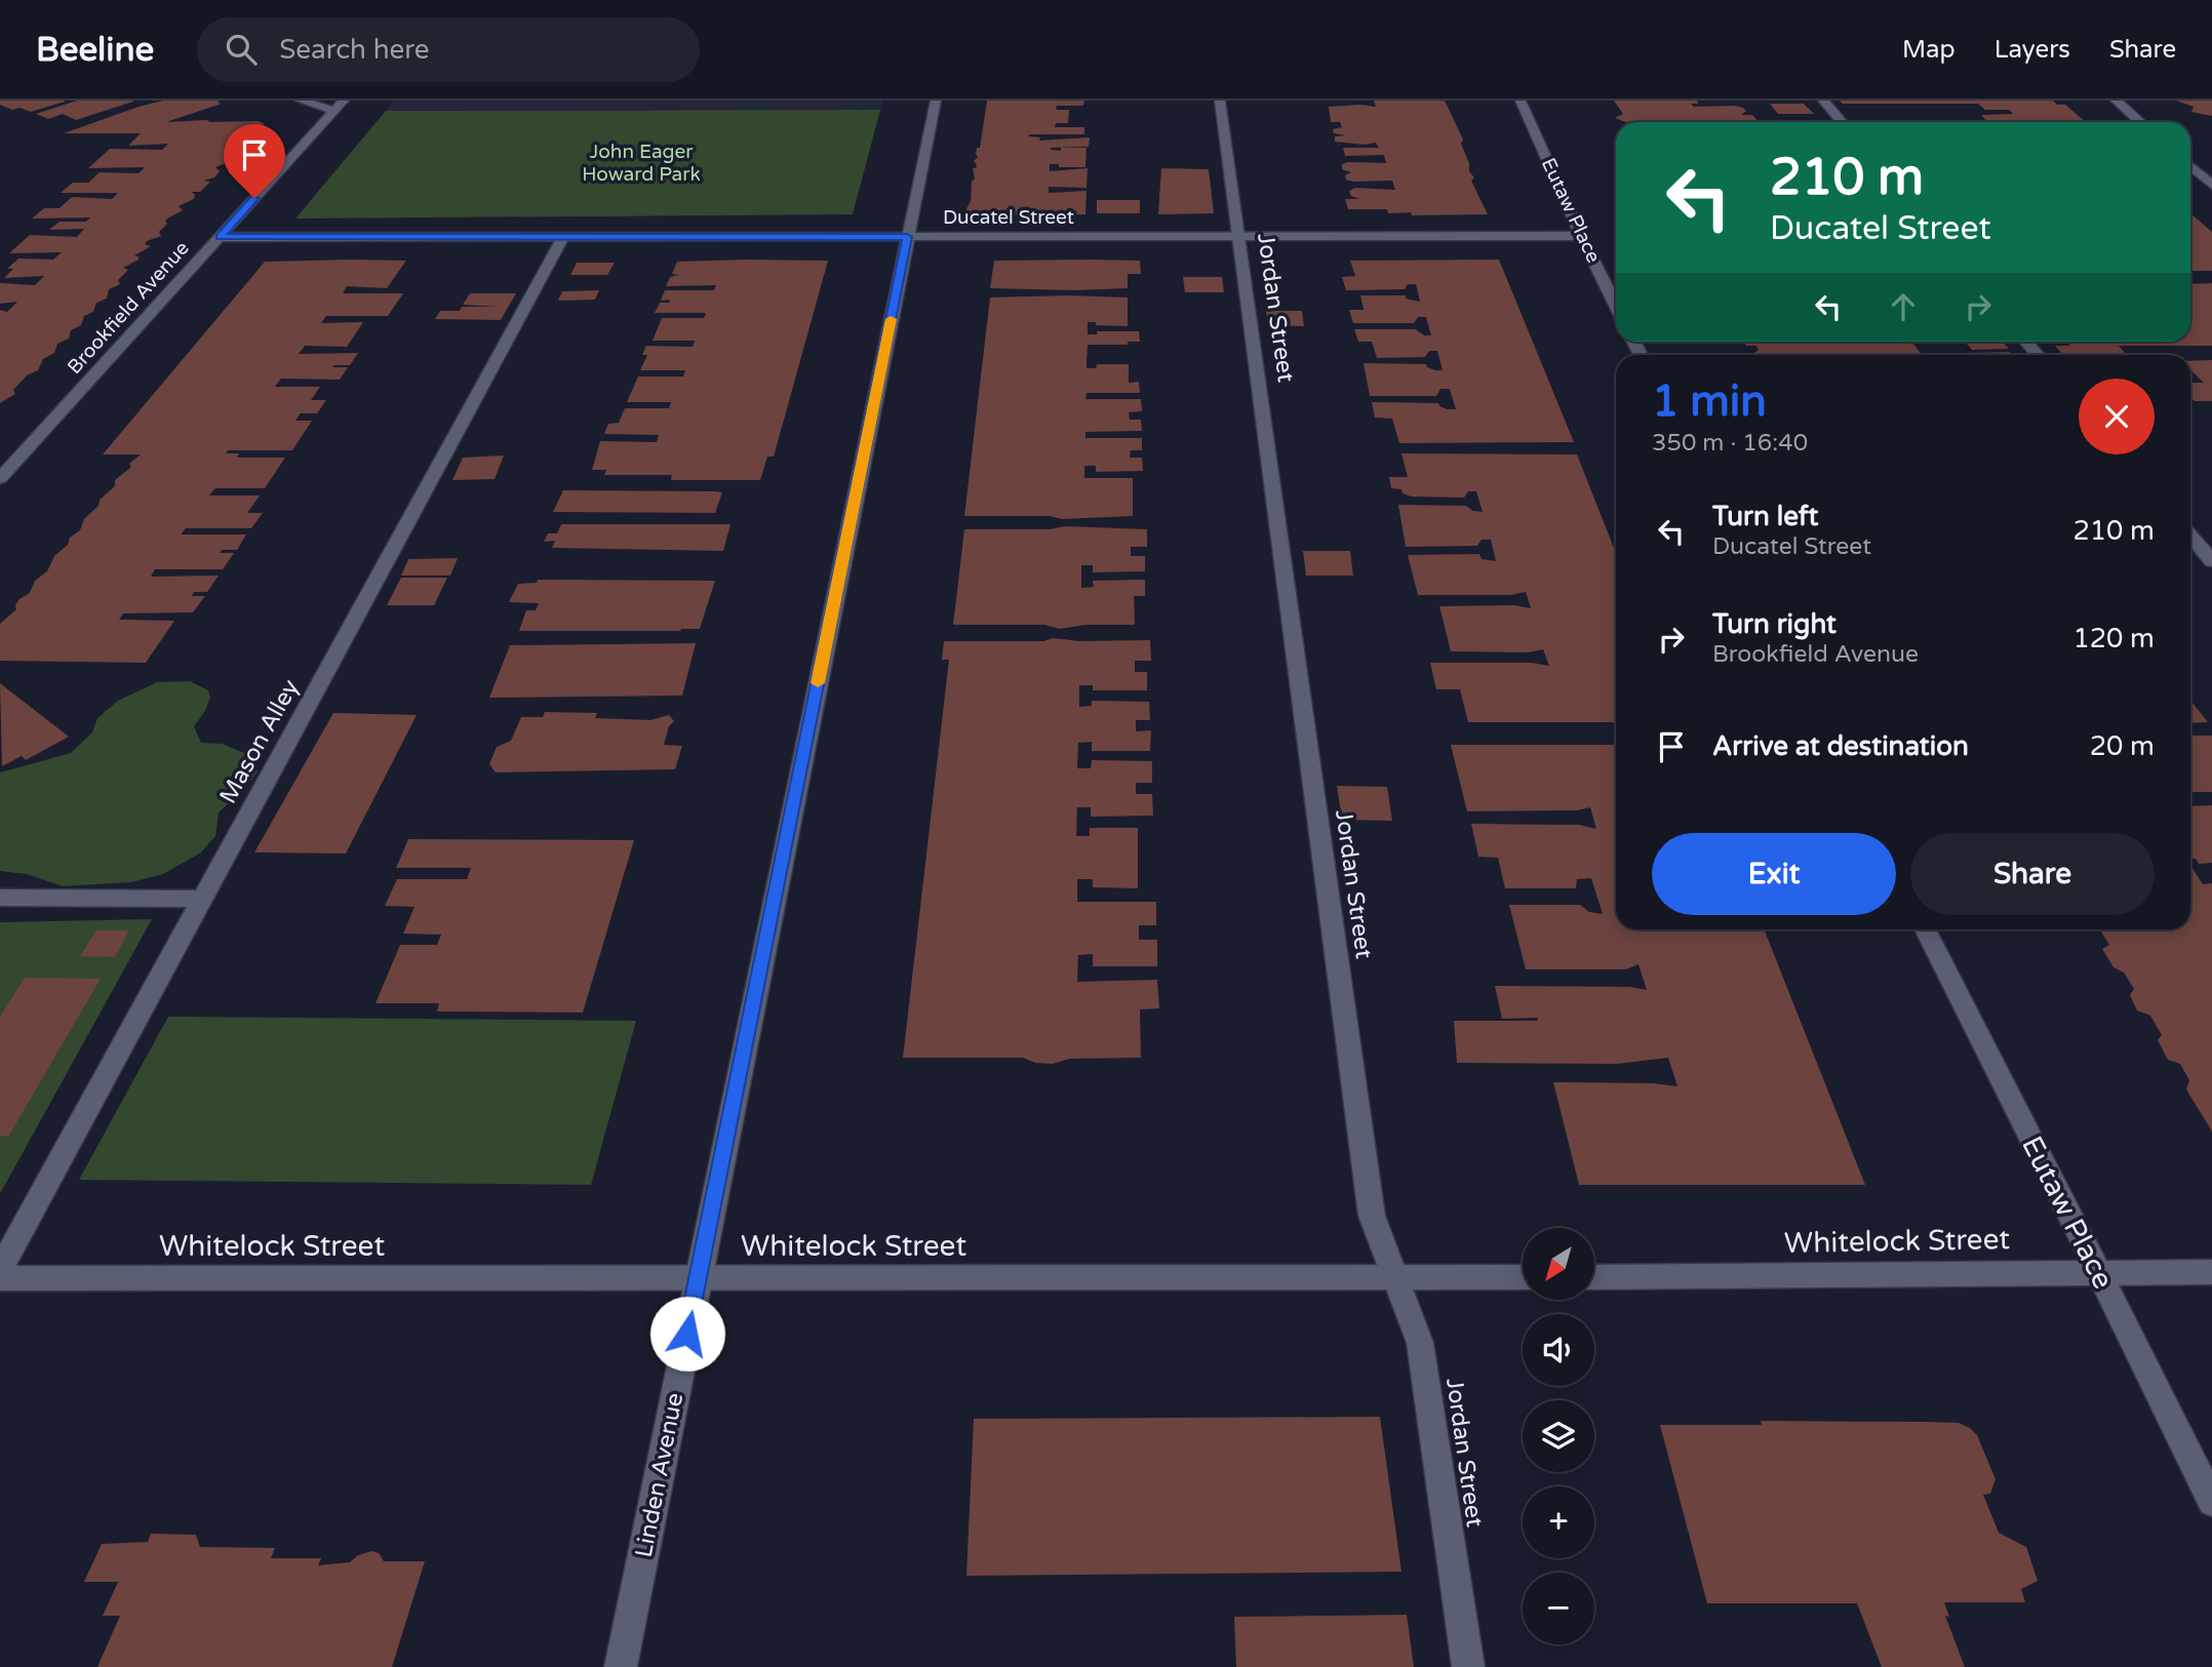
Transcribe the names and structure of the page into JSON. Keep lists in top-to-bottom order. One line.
{"streets":{"street":["Eutaw Place","Ducatel Street","Brookfield Avenue","Jordan Street","Mason Alley","Whitelock Street","Linden Avenue"]},"crossings":[["Eutaw Place","Ducatel Street"],["Eutaw Place","Whitelock Street"],["Ducatel Street","Brookfield Avenue"],["Ducatel Street","Jordan Street"],["Ducatel Street","Mason Alley"],["Ducatel Street","Linden Avenue"],["Jordan Street","Whitelock Street"],["Whitelock Street","Linden Avenue"]],"parks":["John Eager Howard Park"],"north":"bottom left","page":{"header":"Beeline","search":"Search here","nav":["Map","Layers","Share"],"turn":["210 m","Ducatel Street"],"heading":["1 min","350 m · 16:40"],"list":[{"name":"Turn left","note":"Ducatel Street","value":"210 m"},{"name":"Turn right","note":"Brookfield Avenue","value":"120 m"},{"name":"Arrive at destination","value":"20 m"}],"buttons":["Exit","Share"],"map_buttons":["+","−"]}}
